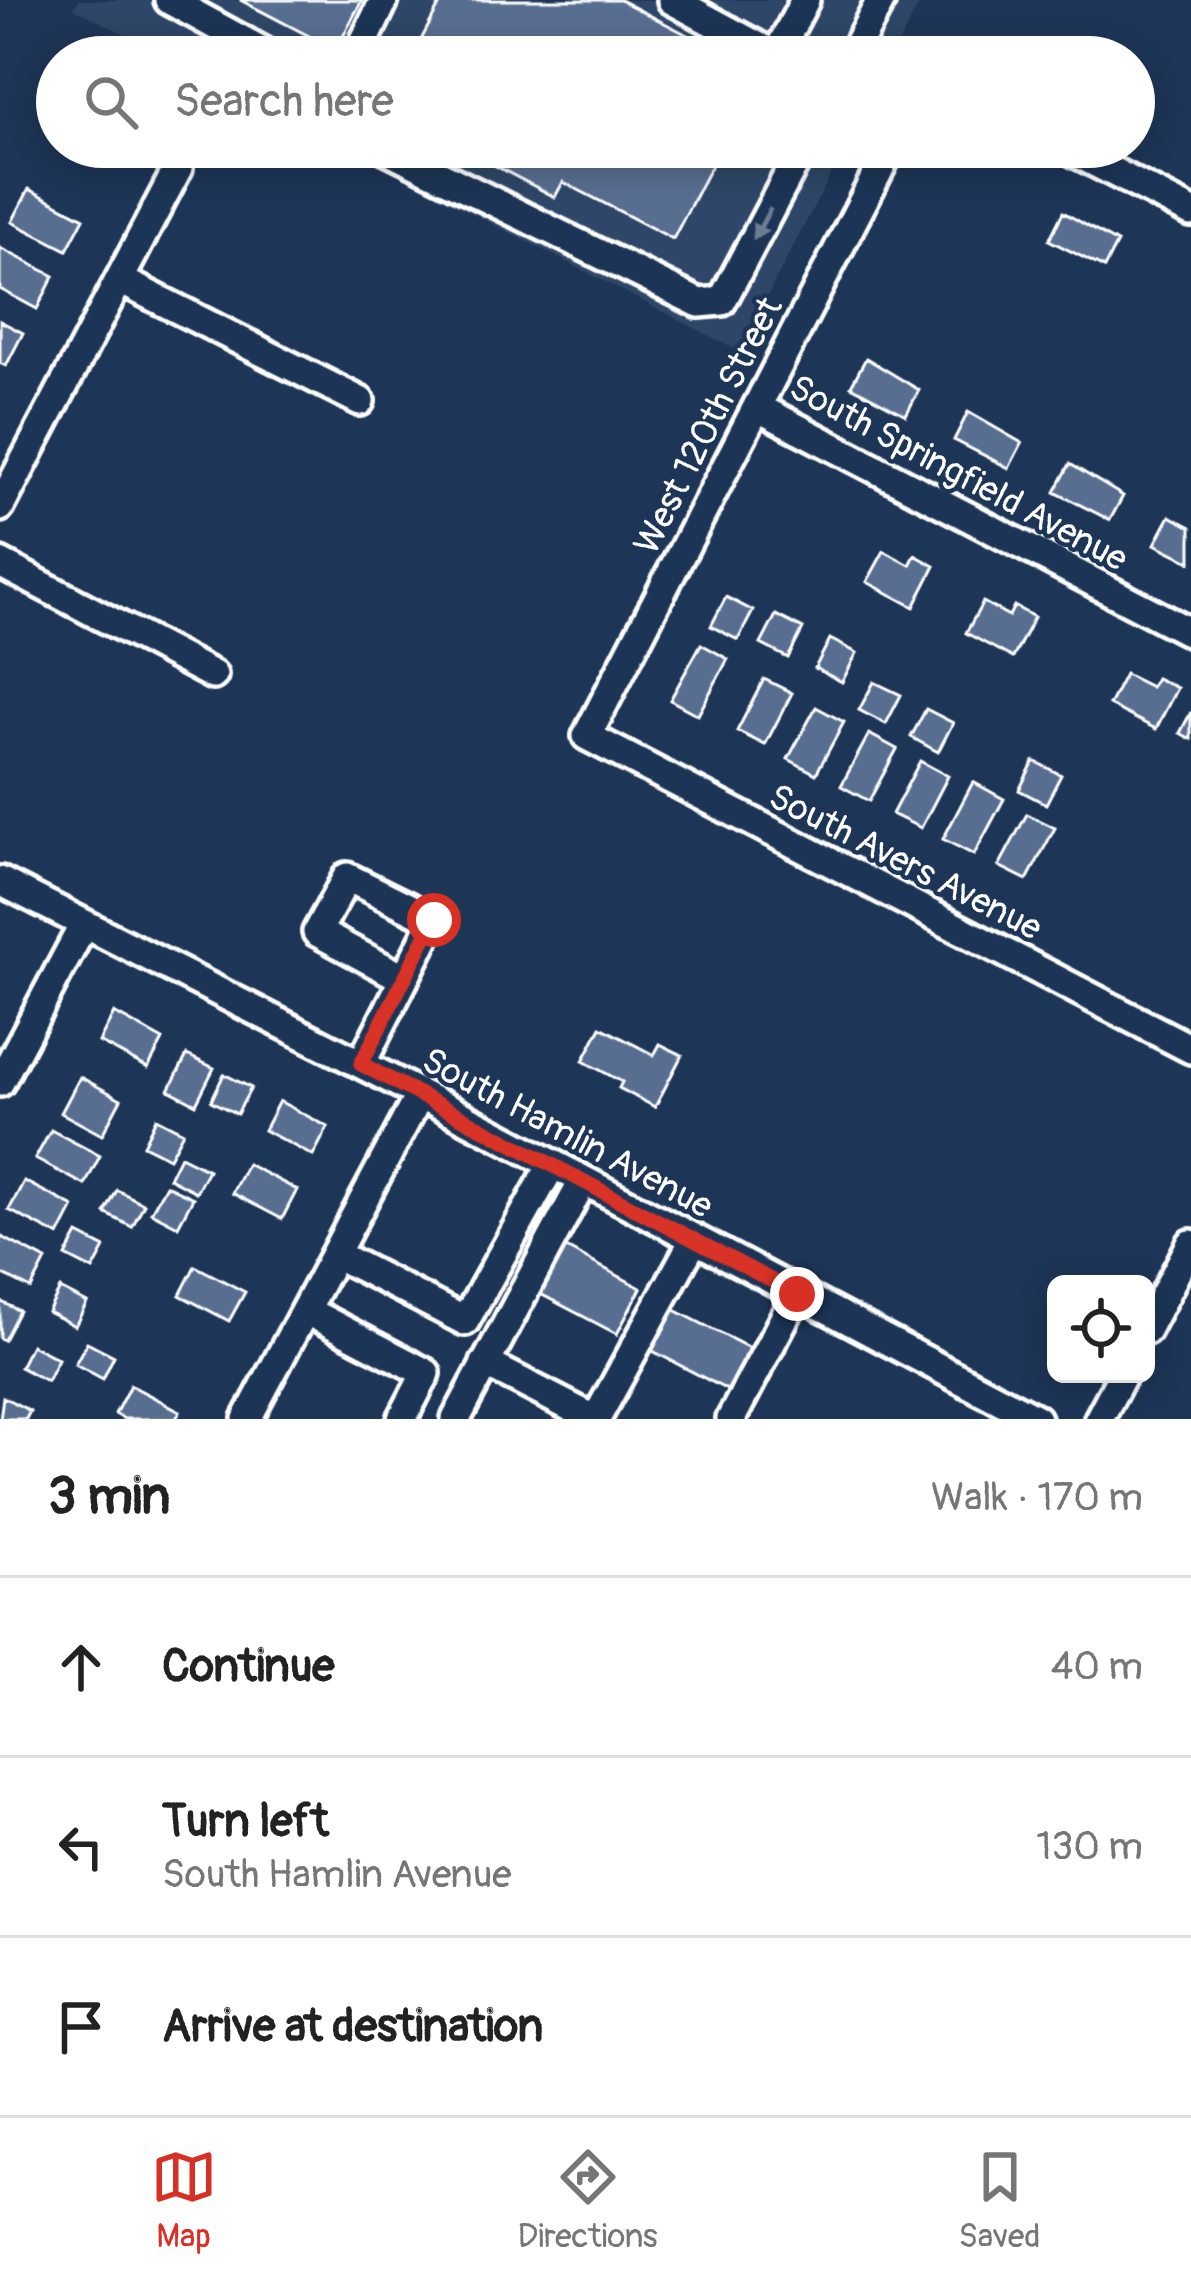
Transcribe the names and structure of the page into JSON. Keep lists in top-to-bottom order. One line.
{"streets":{"street":["West 120th Street","South Springfield Avenue","South Avers Avenue","South Hamlin Avenue"]},"crossings":[["West 120th Street","South Springfield Avenue"],["West 120th Street","South Avers Avenue"]],"page":{"search":"Search here","heading":["3 min","Walk · 170 m"],"list":[["Continue","40 m"],["Turn left","South Hamlin Avenue","130 m"],"Arrive at destination"],"nav":["Map","Directions","Saved"]}}
